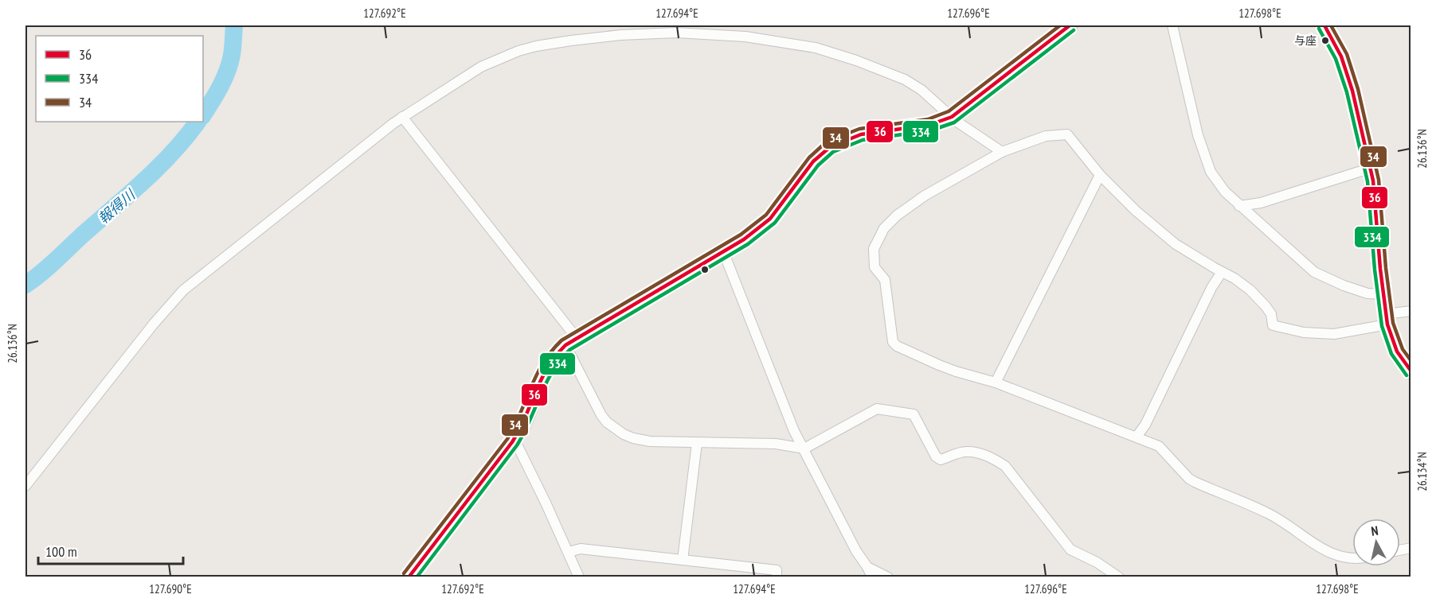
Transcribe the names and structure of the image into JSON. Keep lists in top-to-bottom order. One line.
{"water":["報得川"],"places":["与座"],"lines":["transit line 36","transit line 34","transit line 334"],"legend":["36","334","34"],"scale_bar":"100 m","north":"top","coordinates":["127.692°E","127.694°E","127.696°E","127.698°E","26.136°N","26.134°N","127.690°E"]}
